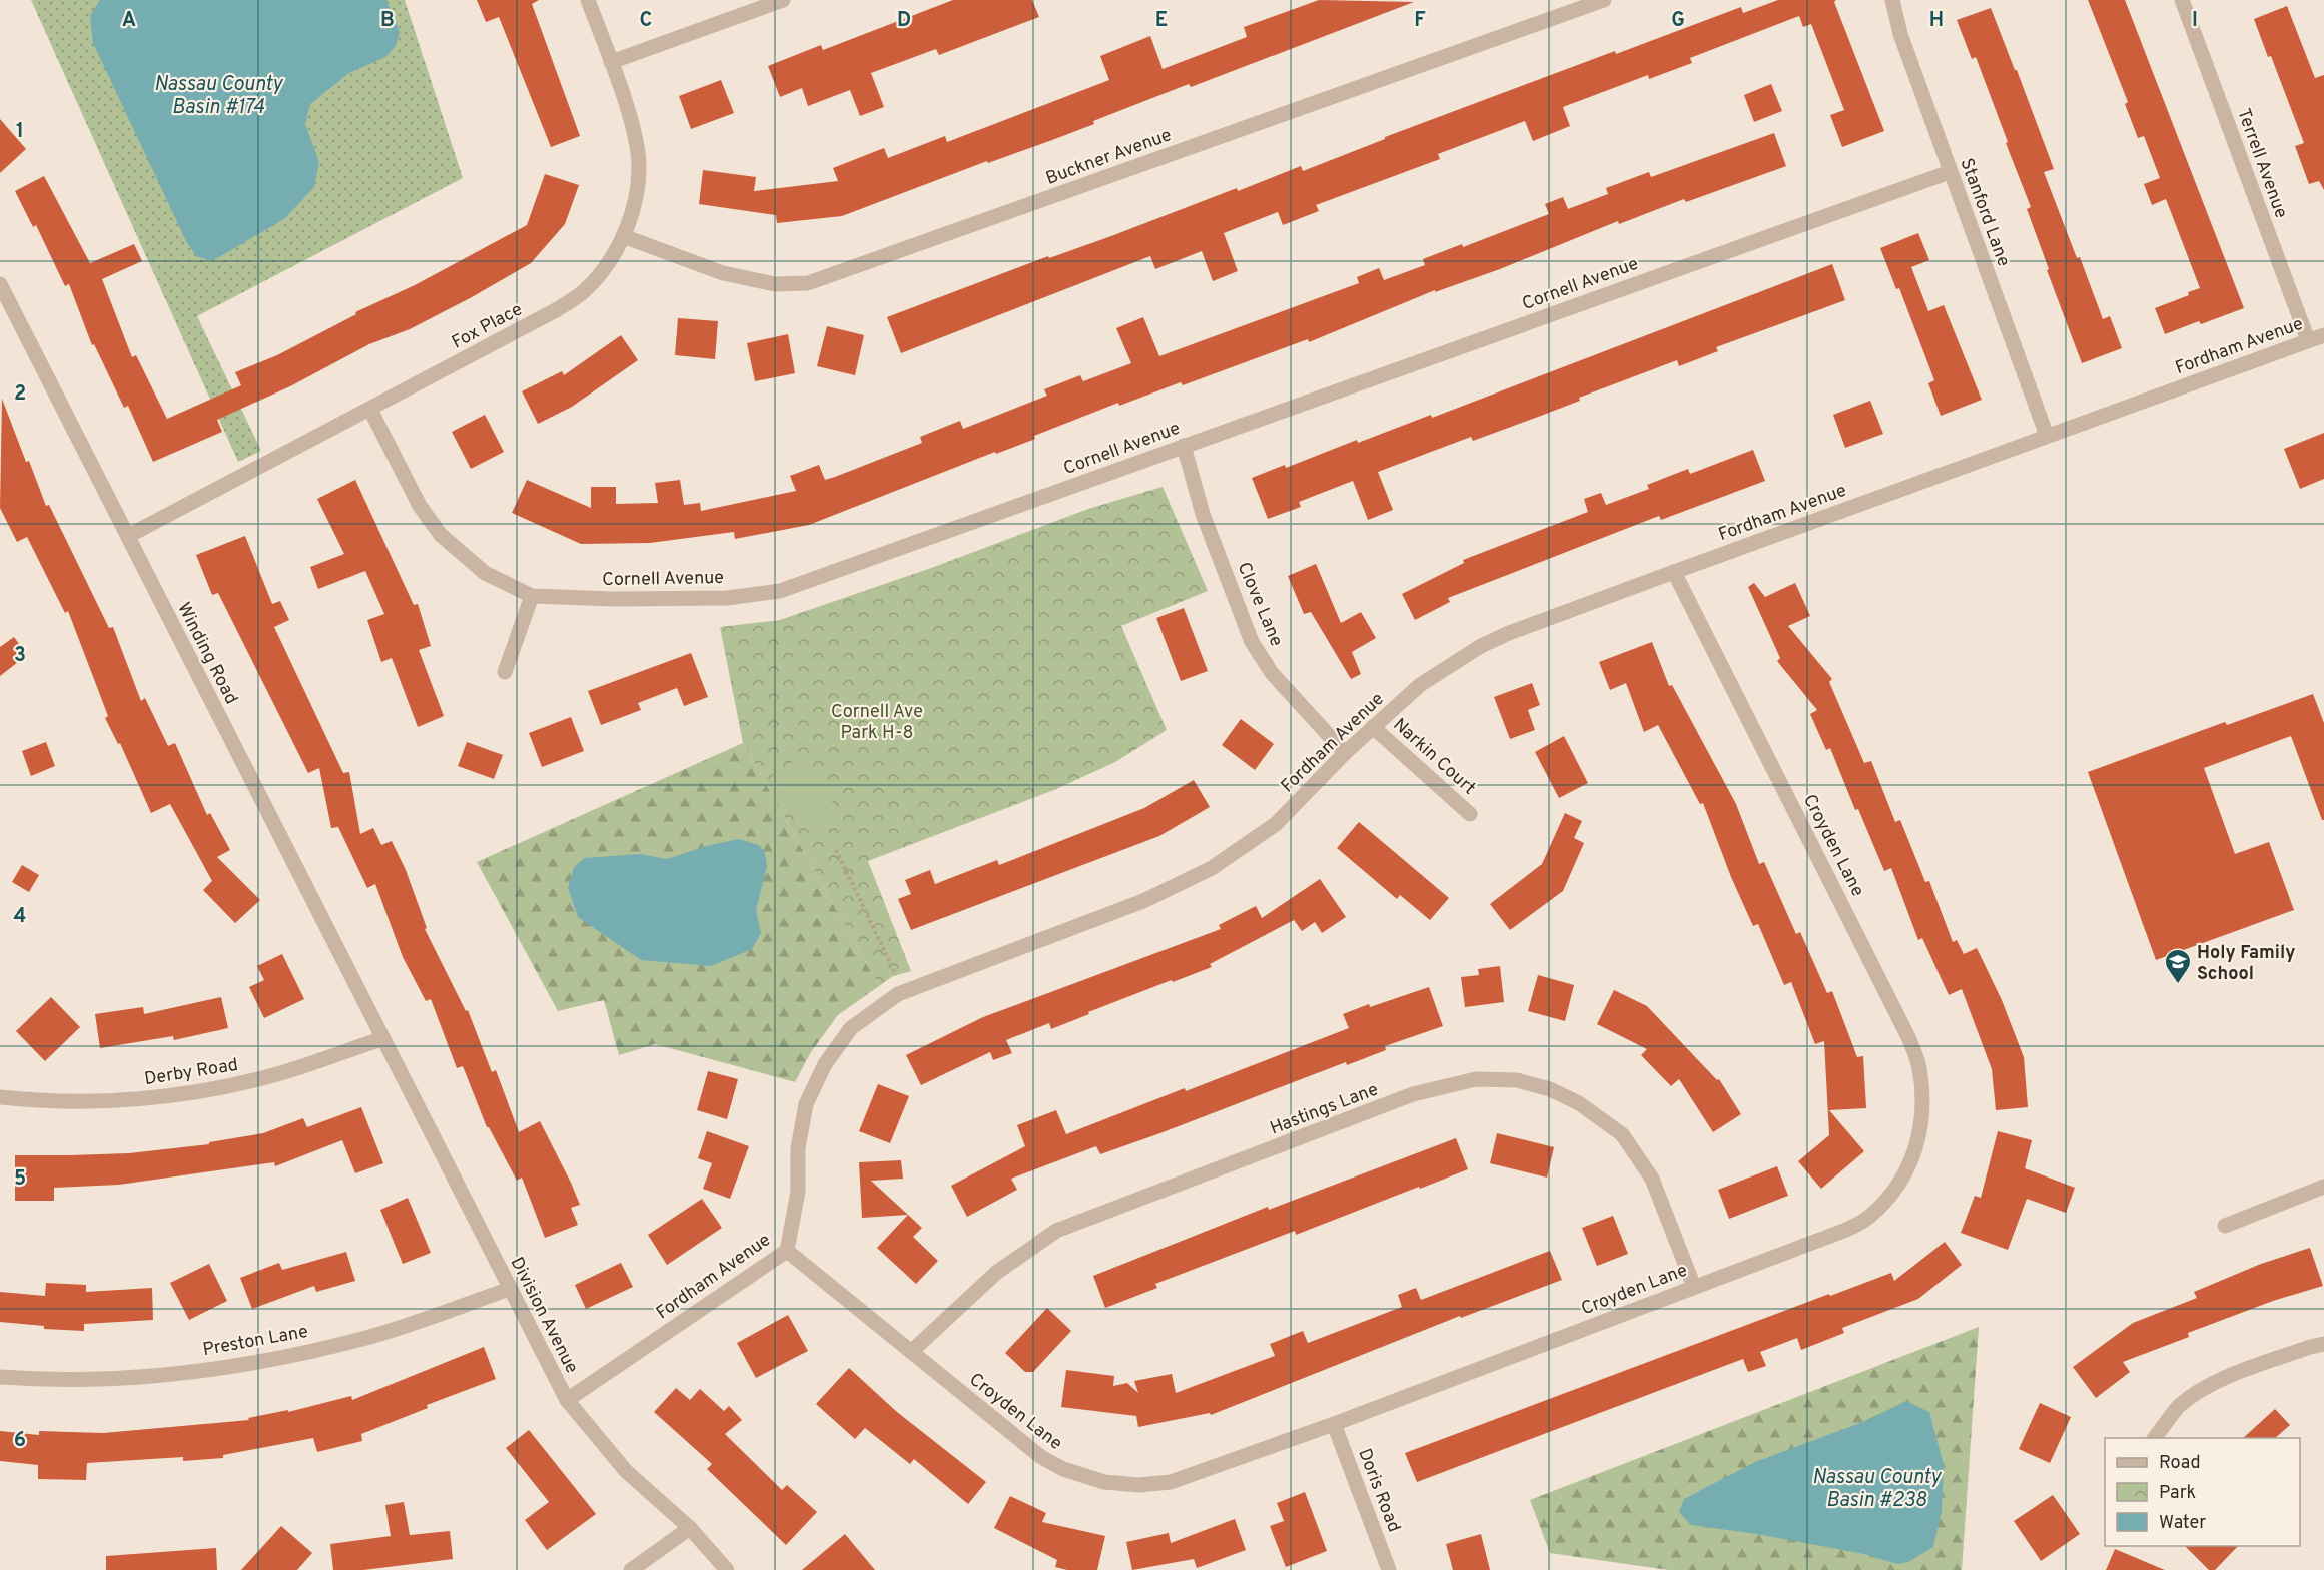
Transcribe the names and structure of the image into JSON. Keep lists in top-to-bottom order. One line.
{"streets":{"street":["Buckner Avenue","Terrell Avenue","Stanford Lane","Cornell Avenue","Fox Place","Fordham Avenue","Clove Lane","Winding Road","Narkin Court","Croyden Lane","Derby Road","Hastings Lane","Division Avenue","Preston Lane","Doris Road"]},"crossings":[["Buckner Avenue","Fox Place"],["Terrell Avenue","Fordham Avenue"],["Stanford Lane","Cornell Avenue"],["Stanford Lane","Fordham Avenue"],["Cornell Avenue","Fox Place"],["Cornell Avenue","Clove Lane"],["Fox Place","Winding Road"],["Fordham Avenue","Clove Lane"],["Fordham Avenue","Narkin Court"],["Fordham Avenue","Croyden Lane"],["Fordham Avenue","Division Avenue"],["Winding Road","Derby Road"],["Winding Road","Division Avenue"],["Croyden Lane","Hastings Lane"],["Croyden Lane","Doris Road"],["Derby Road","Division Avenue"],["Division Avenue","Preston Lane"]],"water":["Nassau County Basin #174","Nassau County Basin #238"],"parks":["Cornell Ave Park H-8"],"places":{"school or university":["Holy Family School"]},"legend":["Road","Park","Water"],"grid":{"columns":["A","B","C","D","E","F","G","H","I"],"rows":["1","2","3","4","5","6"]}}
